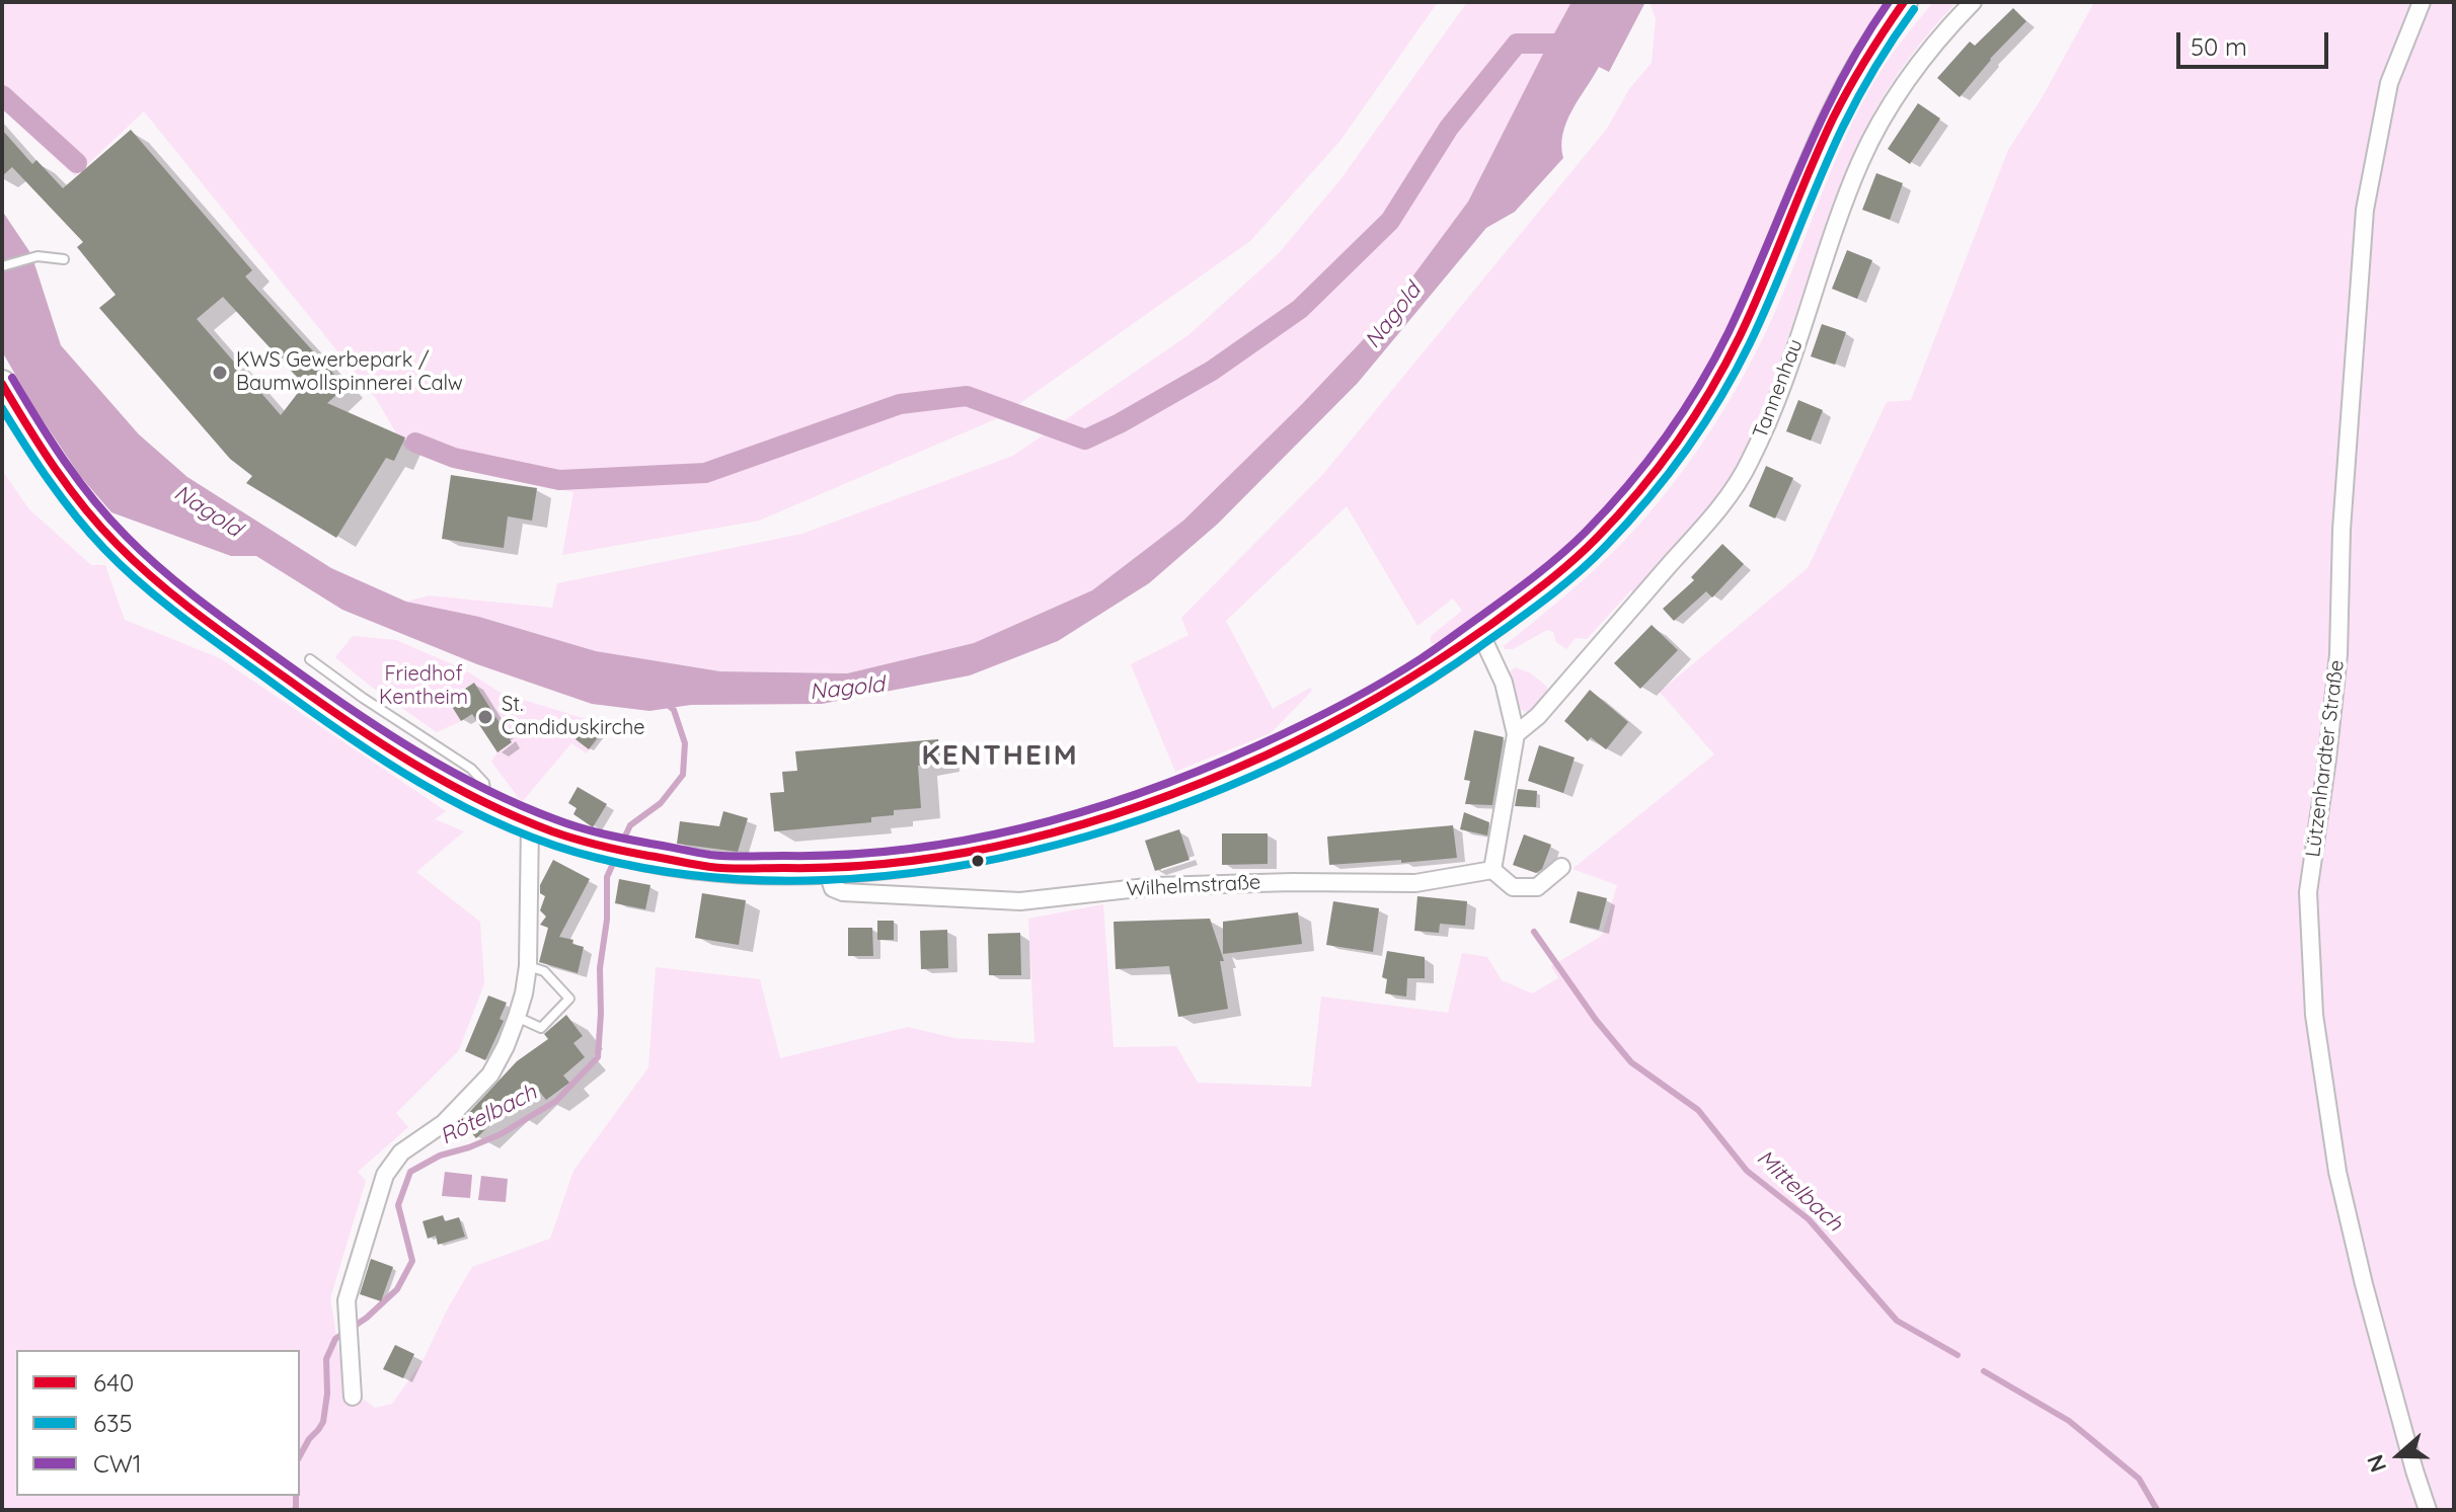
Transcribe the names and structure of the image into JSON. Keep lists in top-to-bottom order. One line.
{"streets":{"street":["Tannenhau","Lützenhardter Straße","Wilhelmstraße"]},"districts":["KENTHEIM"],"water":["Nagold","Rötelbach","Mittelbach"],"parks":["Friedhof Kentheim"],"places":["KWS Gewerbepark / Baumwollspinnerei Calw","St. Candiduskirche"],"lines":["transit line 640","transit line CW1","transit line 635"],"legend":["640","635","CW1"],"scale_bar":"50 m","north":"left"}
